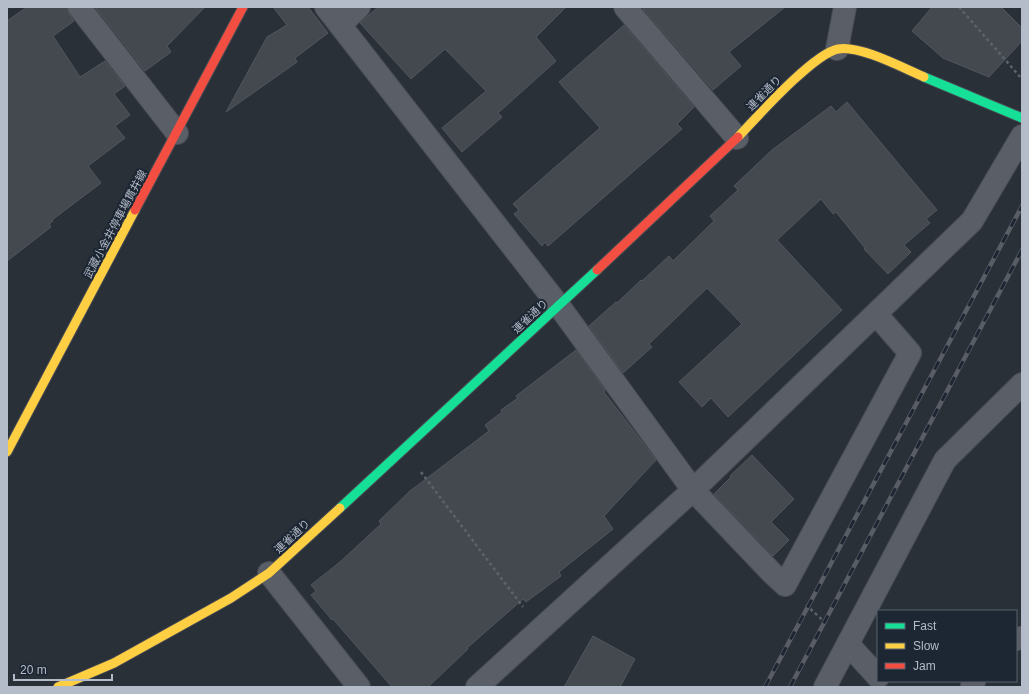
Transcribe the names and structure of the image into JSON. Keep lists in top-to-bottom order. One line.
{"streets":{"main road":["連雀通り","武蔵小金井停車場貫井線"]},"legend":["Fast","Slow","Jam"],"scale_bar":"20 m"}
